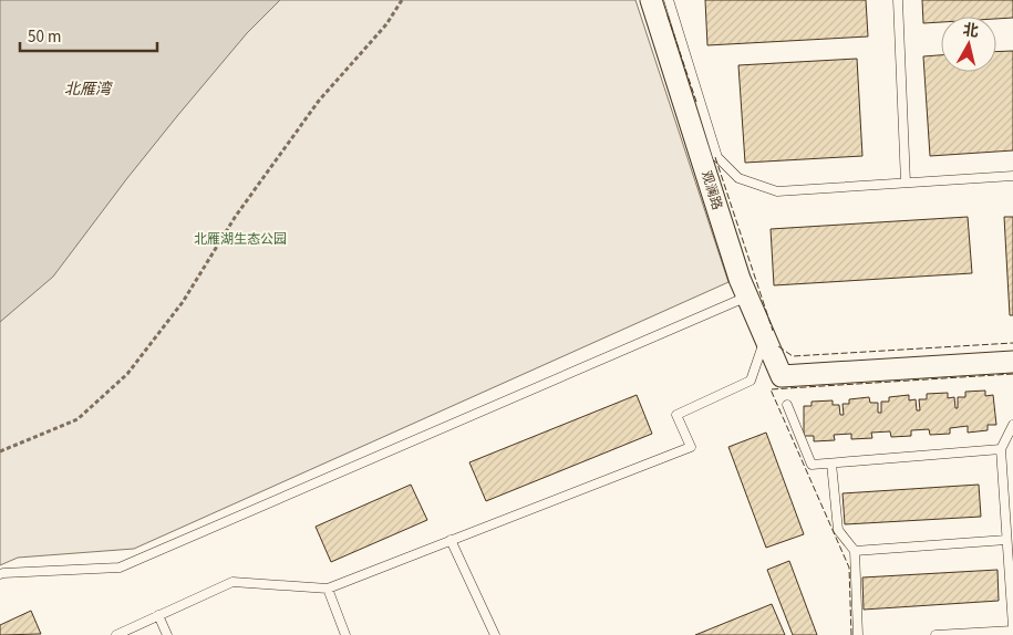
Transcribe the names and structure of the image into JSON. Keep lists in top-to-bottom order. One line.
{"streets":{"street":["观澜路"]},"water":["北雁湾"],"parks":["北雁湖生态公园"],"scale_bar":"50 m","north":"top"}
